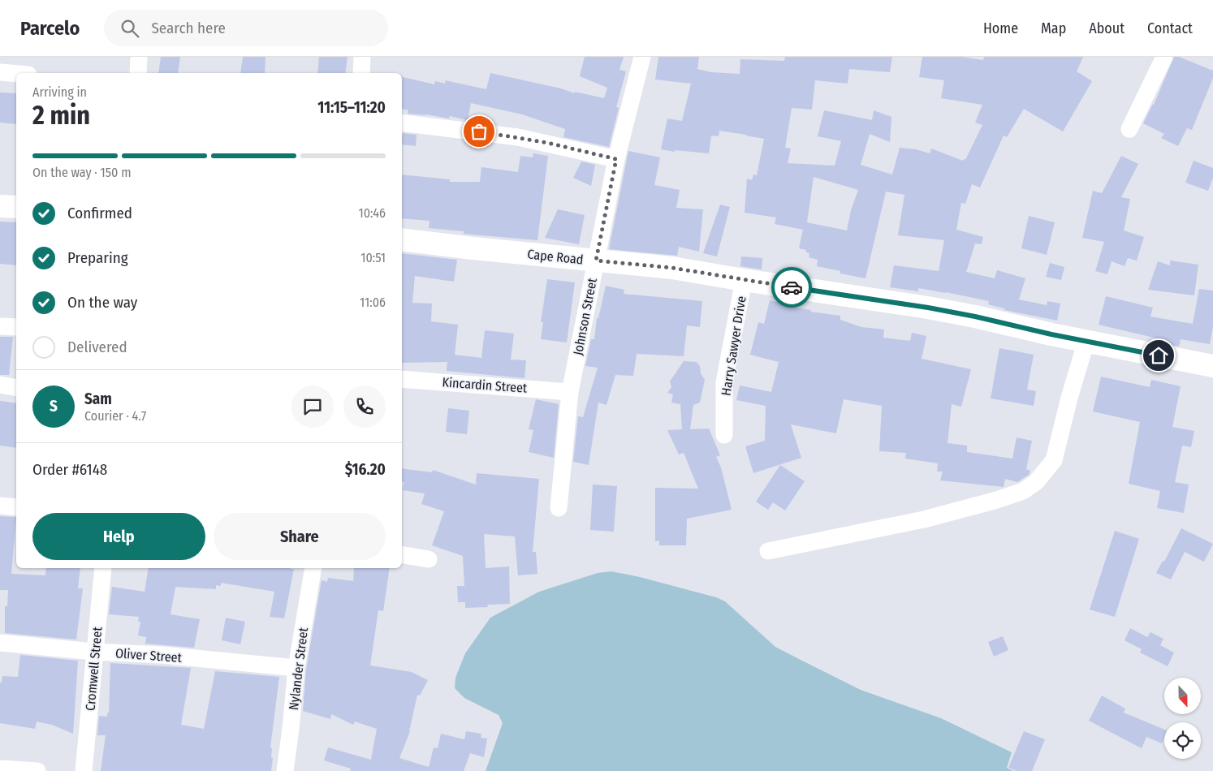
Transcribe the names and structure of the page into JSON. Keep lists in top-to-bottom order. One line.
{"streets":{"street":["Cape Road","Johnson Street","Harry Sawyer Drive","Kincardin Street","Oliver Street","Cromwell Street","Nylander Street"]},"crossings":[["Cape Road","Johnson Street"],["Cape Road","Harry Sawyer Drive"],["Johnson Street","Kincardin Street"],["Oliver Street","Cromwell Street"],["Oliver Street","Nylander Street"]],"north":"bottom","page":{"header":"Parcelo","search":"Search here","nav":["Home","Map","About","Contact"],"heading":["2 min","Arriving in","11:15–11:20"],"panel":["Sam","Courier · 4.7","Order #6148","$16.20"],"bar":"On the way · 150 m","list":[["Confirmed","10:46"],["Preparing","10:51"],["On the way","11:06"],"Delivered"],"round":"S","buttons":["Help","Share"]}}
